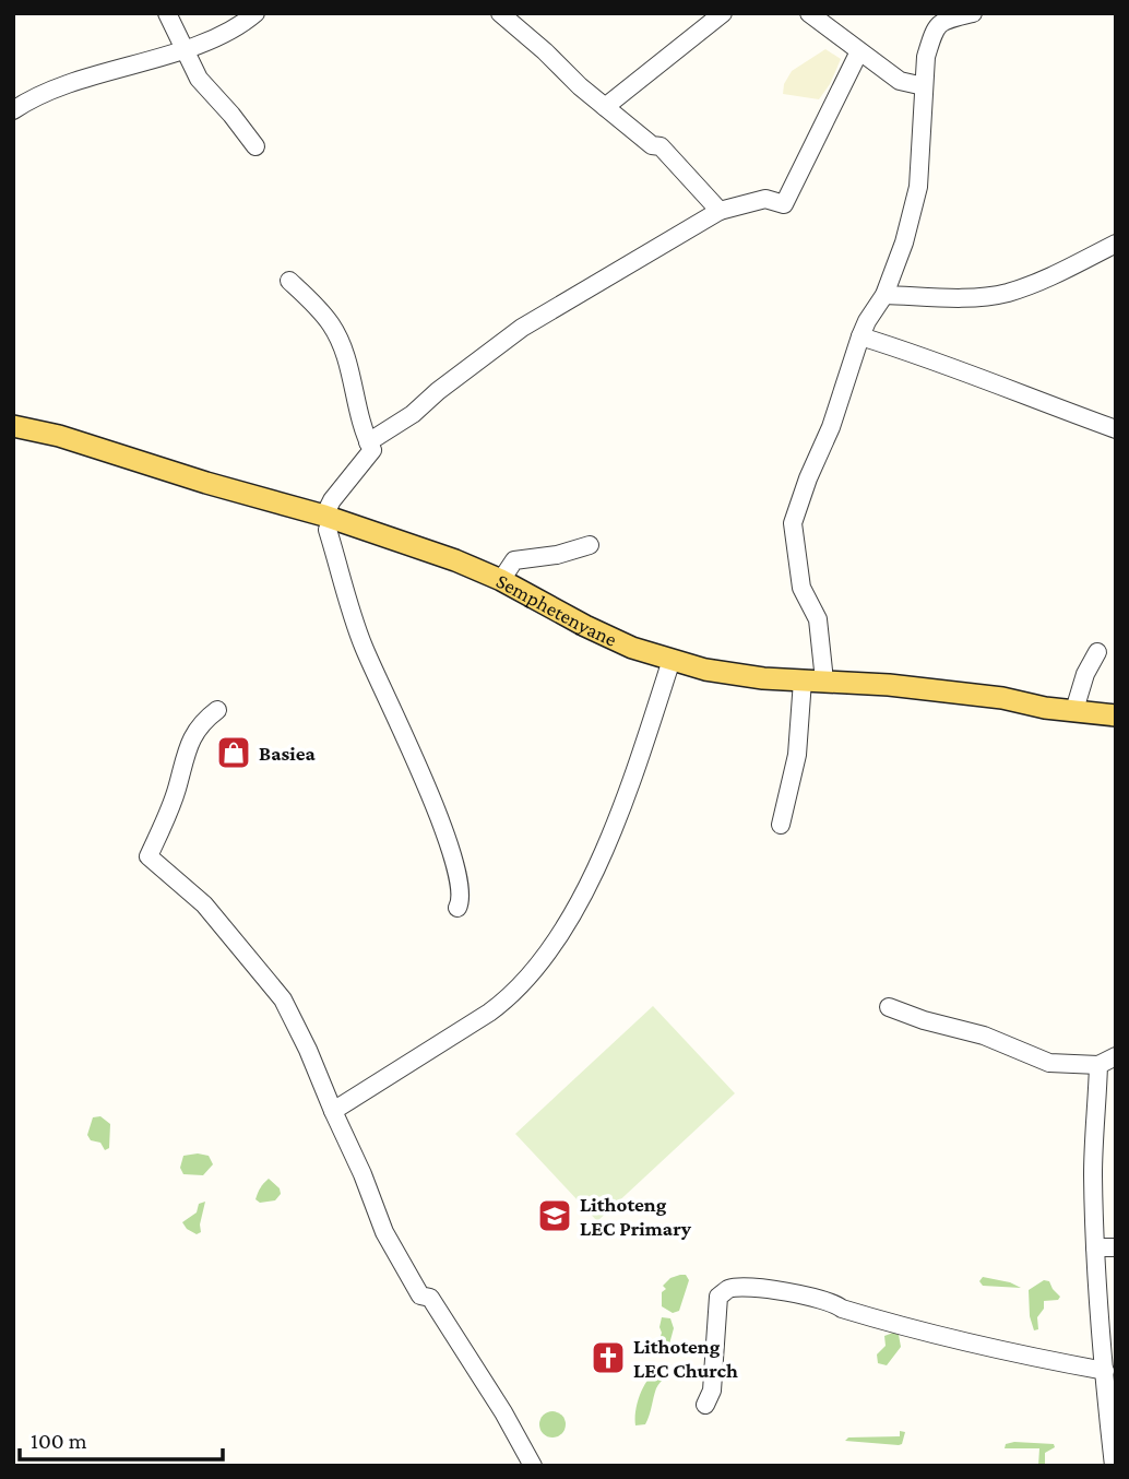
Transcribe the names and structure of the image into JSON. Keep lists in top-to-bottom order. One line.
{"streets":{"main road":["Semphetenyane"]},"places":{"shop":["Basiea"],"school or university":["Lithoteng LEC Primary"],"church":["Lithoteng LEC Church"]},"scale_bar":"100 m"}
